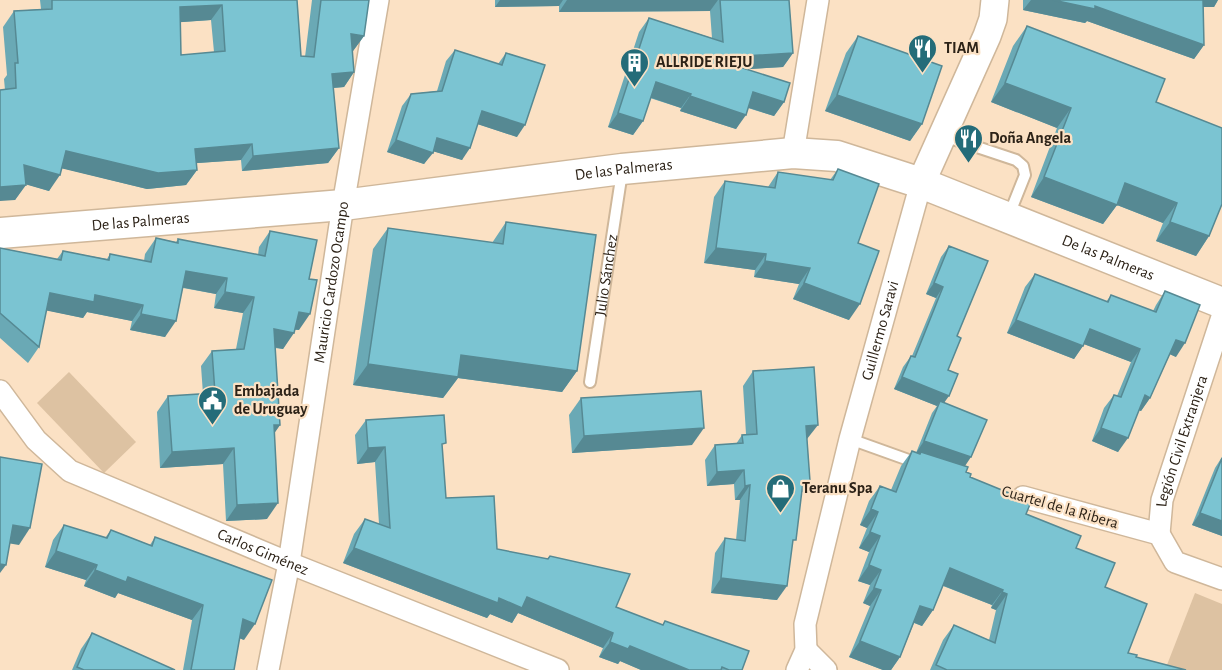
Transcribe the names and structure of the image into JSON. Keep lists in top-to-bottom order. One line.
{"streets":{"main road":["De las Palmeras"],"street":["Mauricio Cardozo Ocampo","Guillermo Saravi","Legión Civil Extranjera","Cuartel de la Ribera","Carlos Giménez"],"lane":["Julio Sánchez"]},"crossings":[["De las Palmeras","Julio Sánchez"],["De las Palmeras","Mauricio Cardozo Ocampo"],["De las Palmeras","Guillermo Saravi"],["Mauricio Cardozo Ocampo","Carlos Giménez"],["Legión Civil Extranjera","Cuartel de la Ribera"]],"places":{"restaurant":["TIAM","Doña Angela"],"building":["ALLRIDE RIEJU"],"public building":["Embajada de Uruguay"],"shop":["Teranu Spa"]}}
